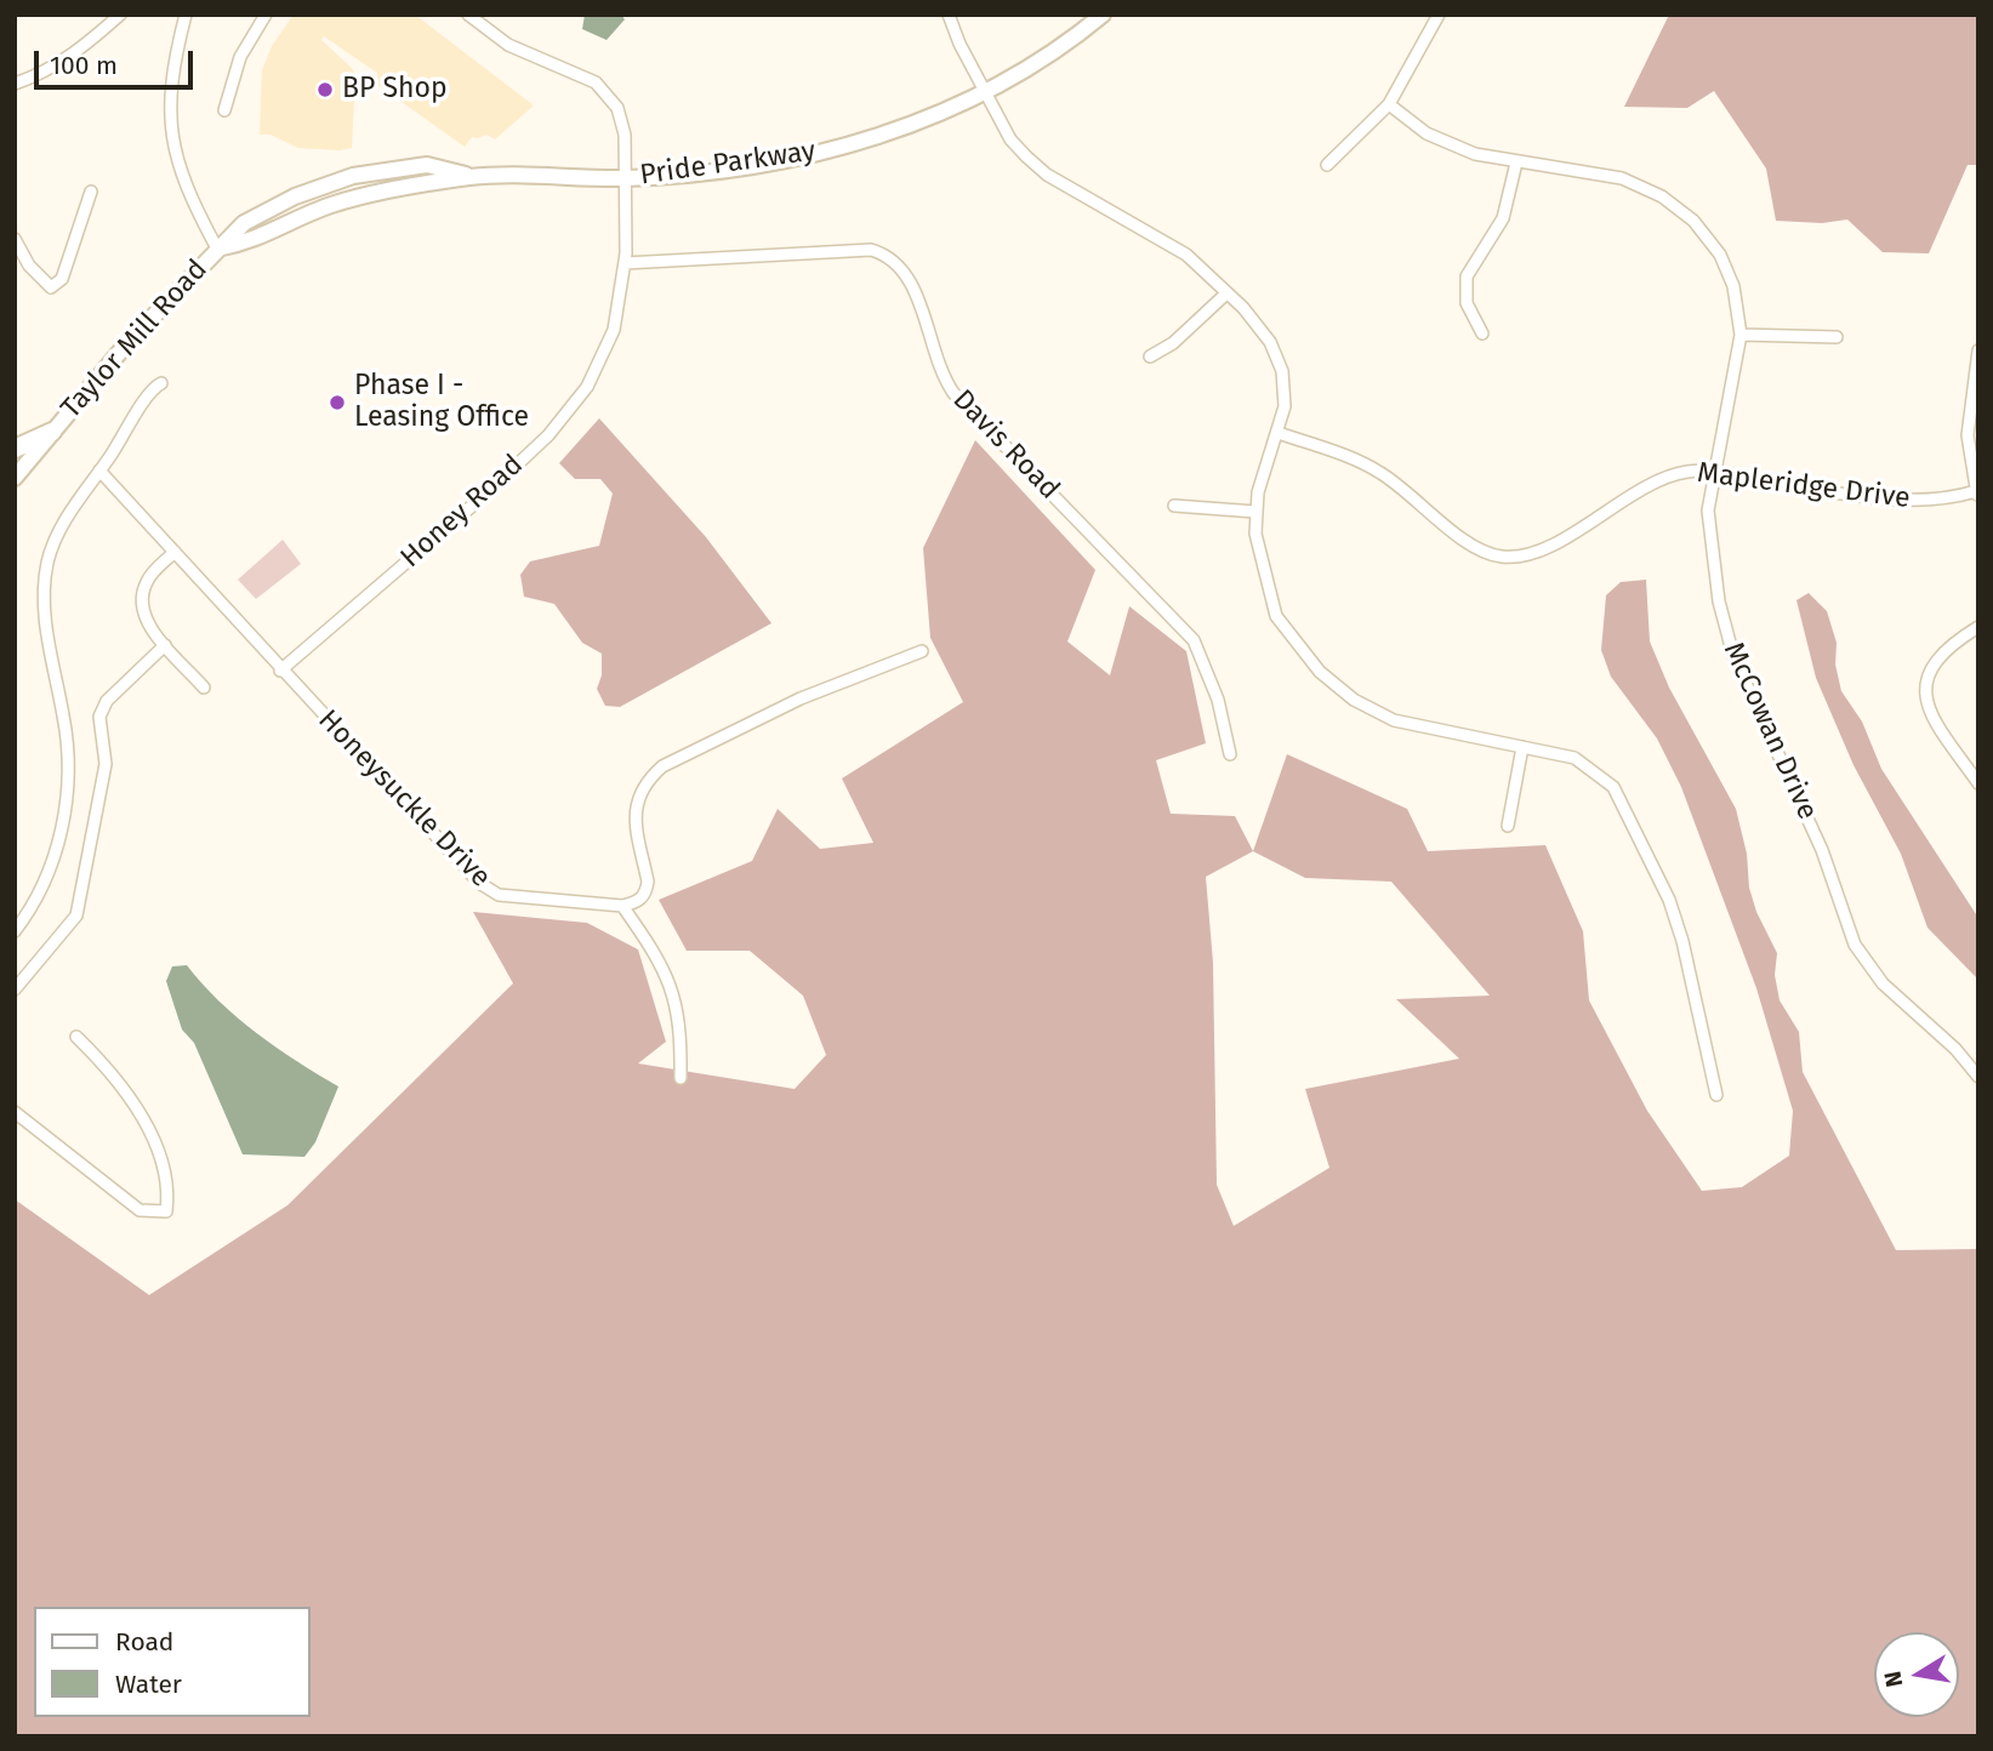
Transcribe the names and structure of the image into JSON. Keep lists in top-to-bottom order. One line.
{"streets":{"main road":["Pride Parkway","Taylor Mill Road"],"street":["Davis Road","Mapleridge Drive","Honey Road","McCowan Drive","Honeysuckle Drive"]},"crossings":[["Pride Parkway","Taylor Mill Road"],["Pride Parkway","Honey Road"],["Davis Road","Honey Road"],["Mapleridge Drive","McCowan Drive"],["Honey Road","Honeysuckle Drive"]],"places":["BP Shop","Phase I - Leasing Office"],"legend":["Road","Water"],"scale_bar":"100 m","north":"left"}
